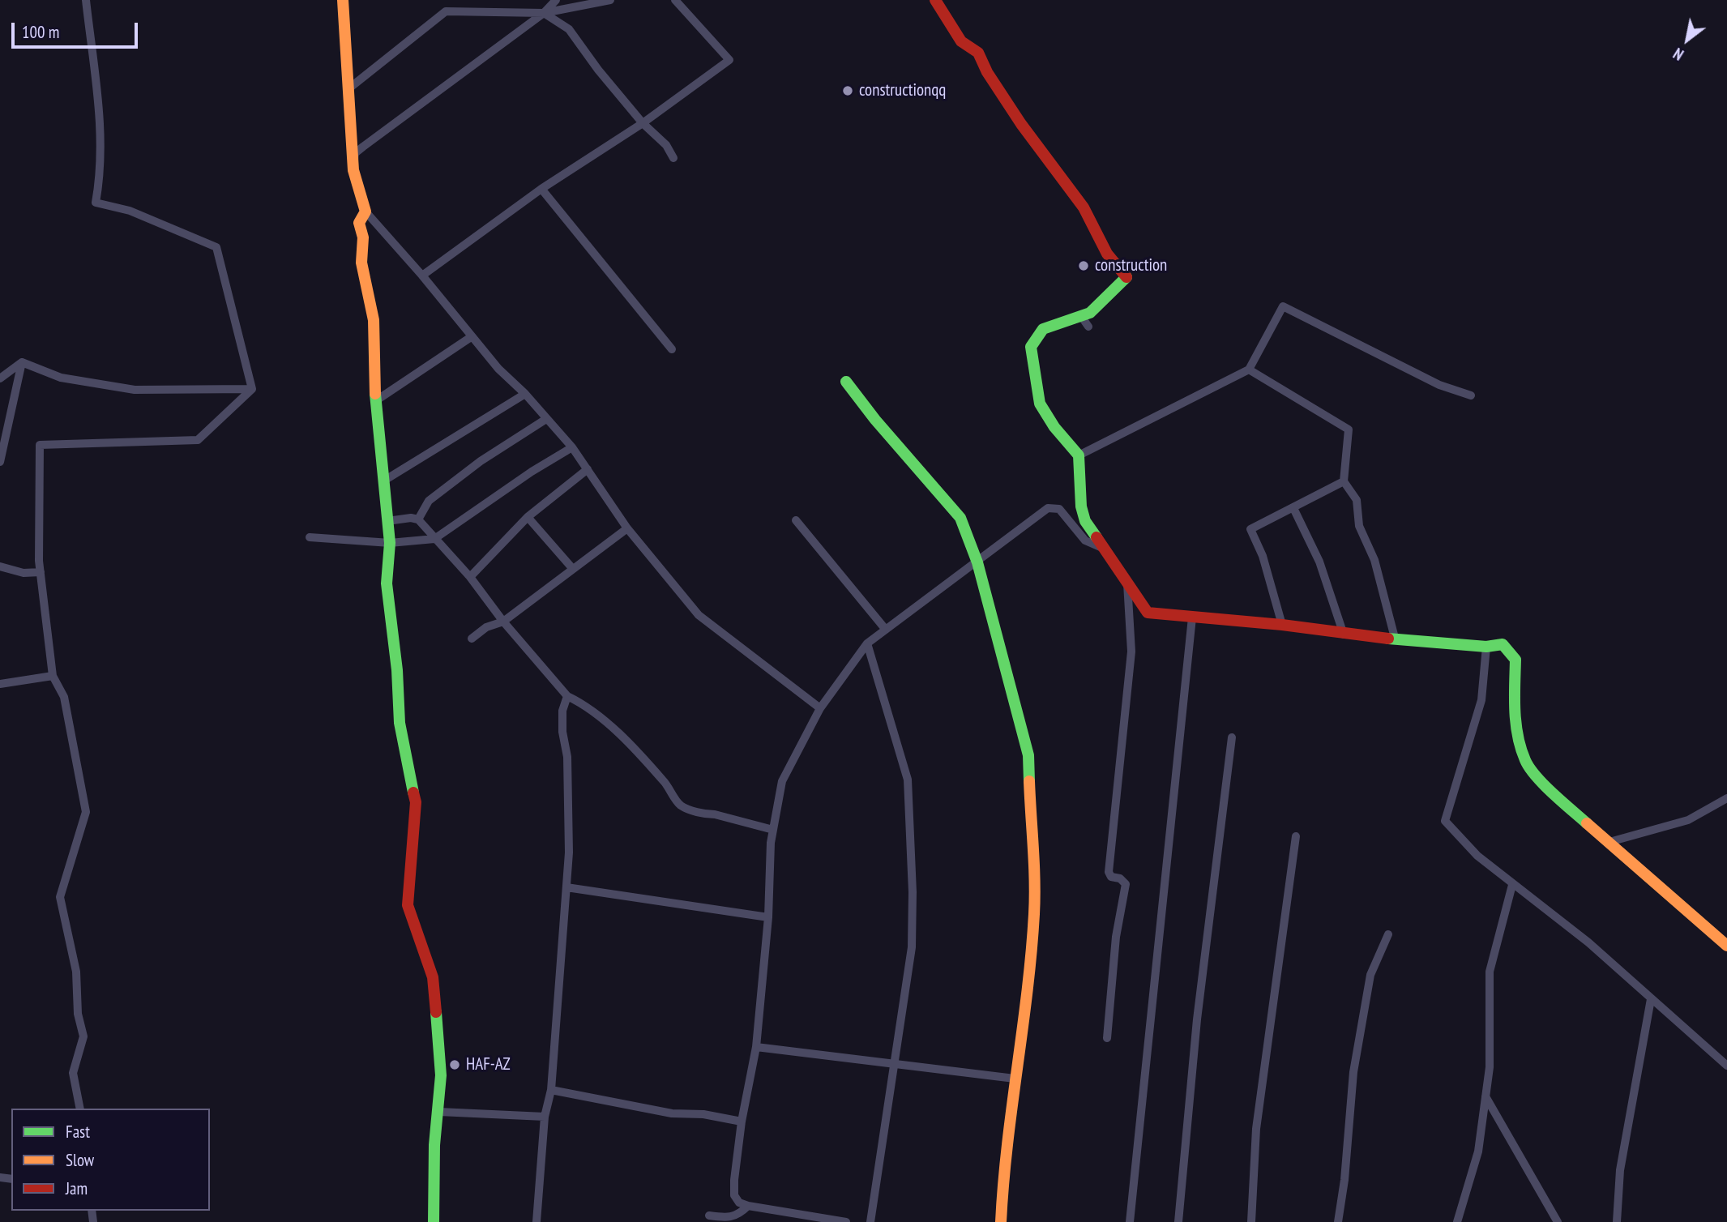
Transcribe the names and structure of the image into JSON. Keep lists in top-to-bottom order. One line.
{"places":["constructionqq","construction","HAF-AZ"],"legend":["Fast","Slow","Jam"],"scale_bar":"100 m","north":"bottom left"}
